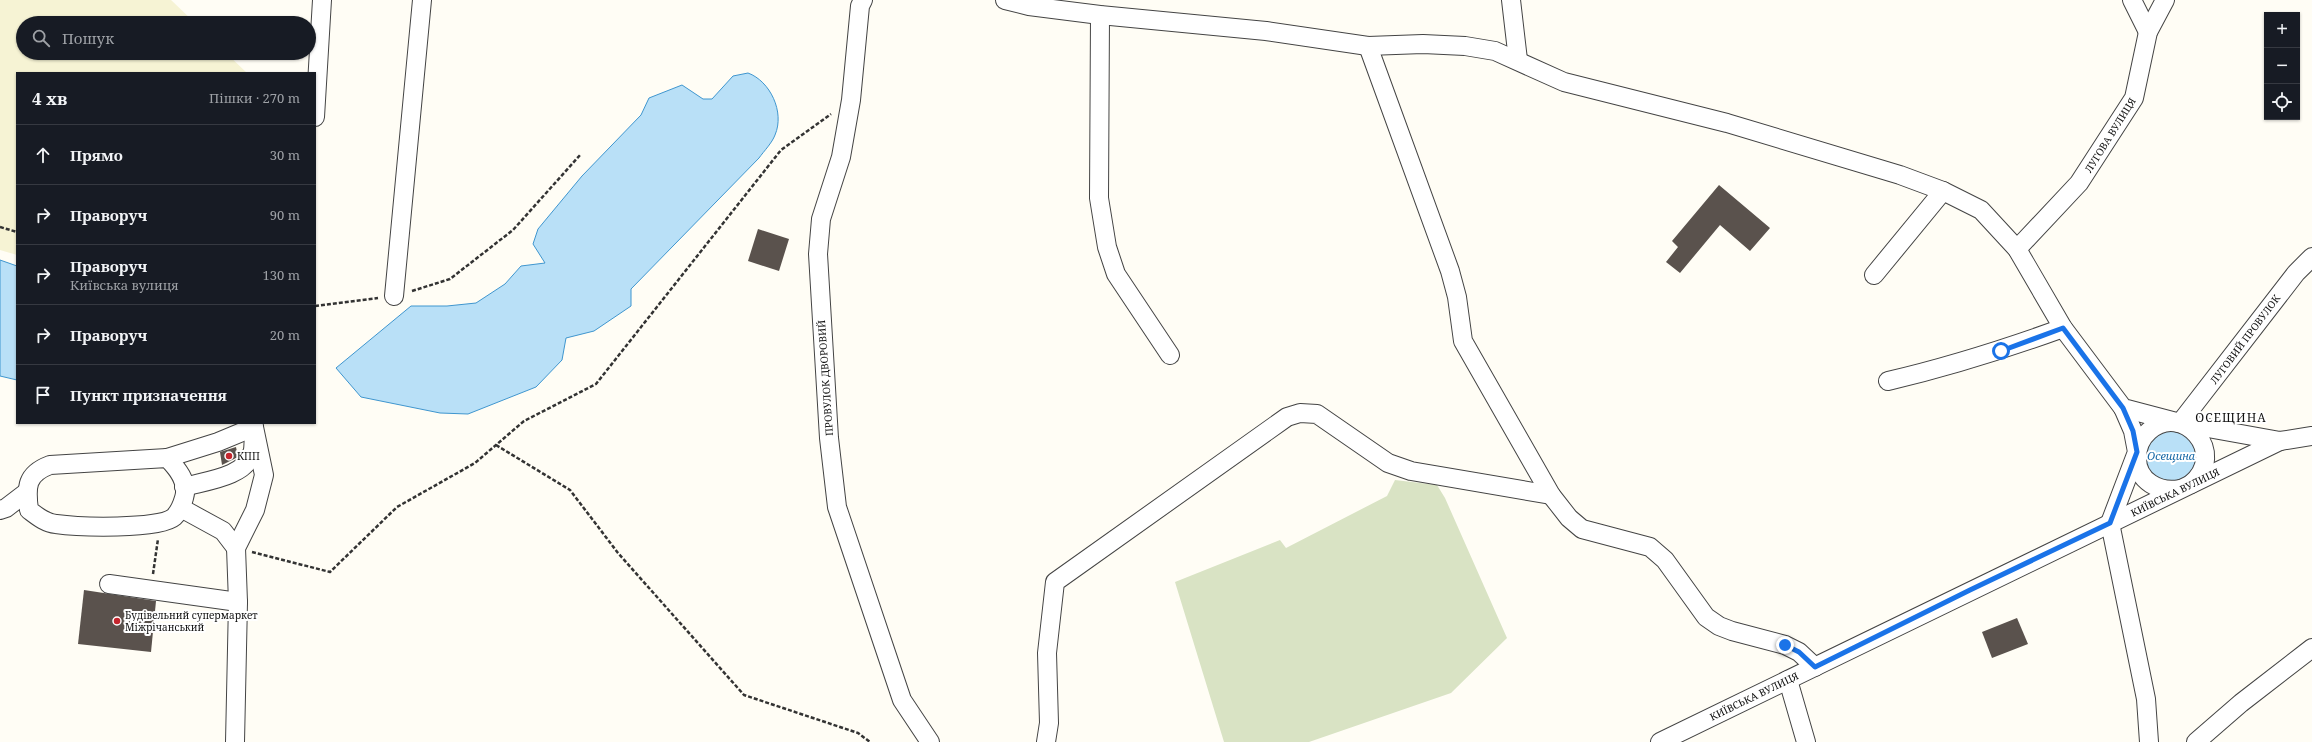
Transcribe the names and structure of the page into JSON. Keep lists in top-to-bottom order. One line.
{"streets":{"street":["ЛУГОВА ВУЛИЦЯ","ЛУГОВИЙ ПРОВУЛОК","ПРОВУЛОК ДВОРОВИЙ","КИЇВСЬКА ВУЛИЦЯ"]},"crossings":[["ЛУГОВИЙ ПРОВУЛОК","КИЇВСЬКА ВУЛИЦЯ"]],"districts":["ОСЕЩИНА"],"water":["Осещина"],"places":["КПП","Будівельний супермаркет Міжрічанський"],"page":{"map_buttons":["+","−"],"search":"Пошук","heading":["4 хв","Пішки · 270 m"],"list":[["Прямо","30 m"],["Праворуч","90 m"],["Праворуч","Київська вулиця","130 m"],["Праворуч","20 m"],"Пункт призначення"]}}
